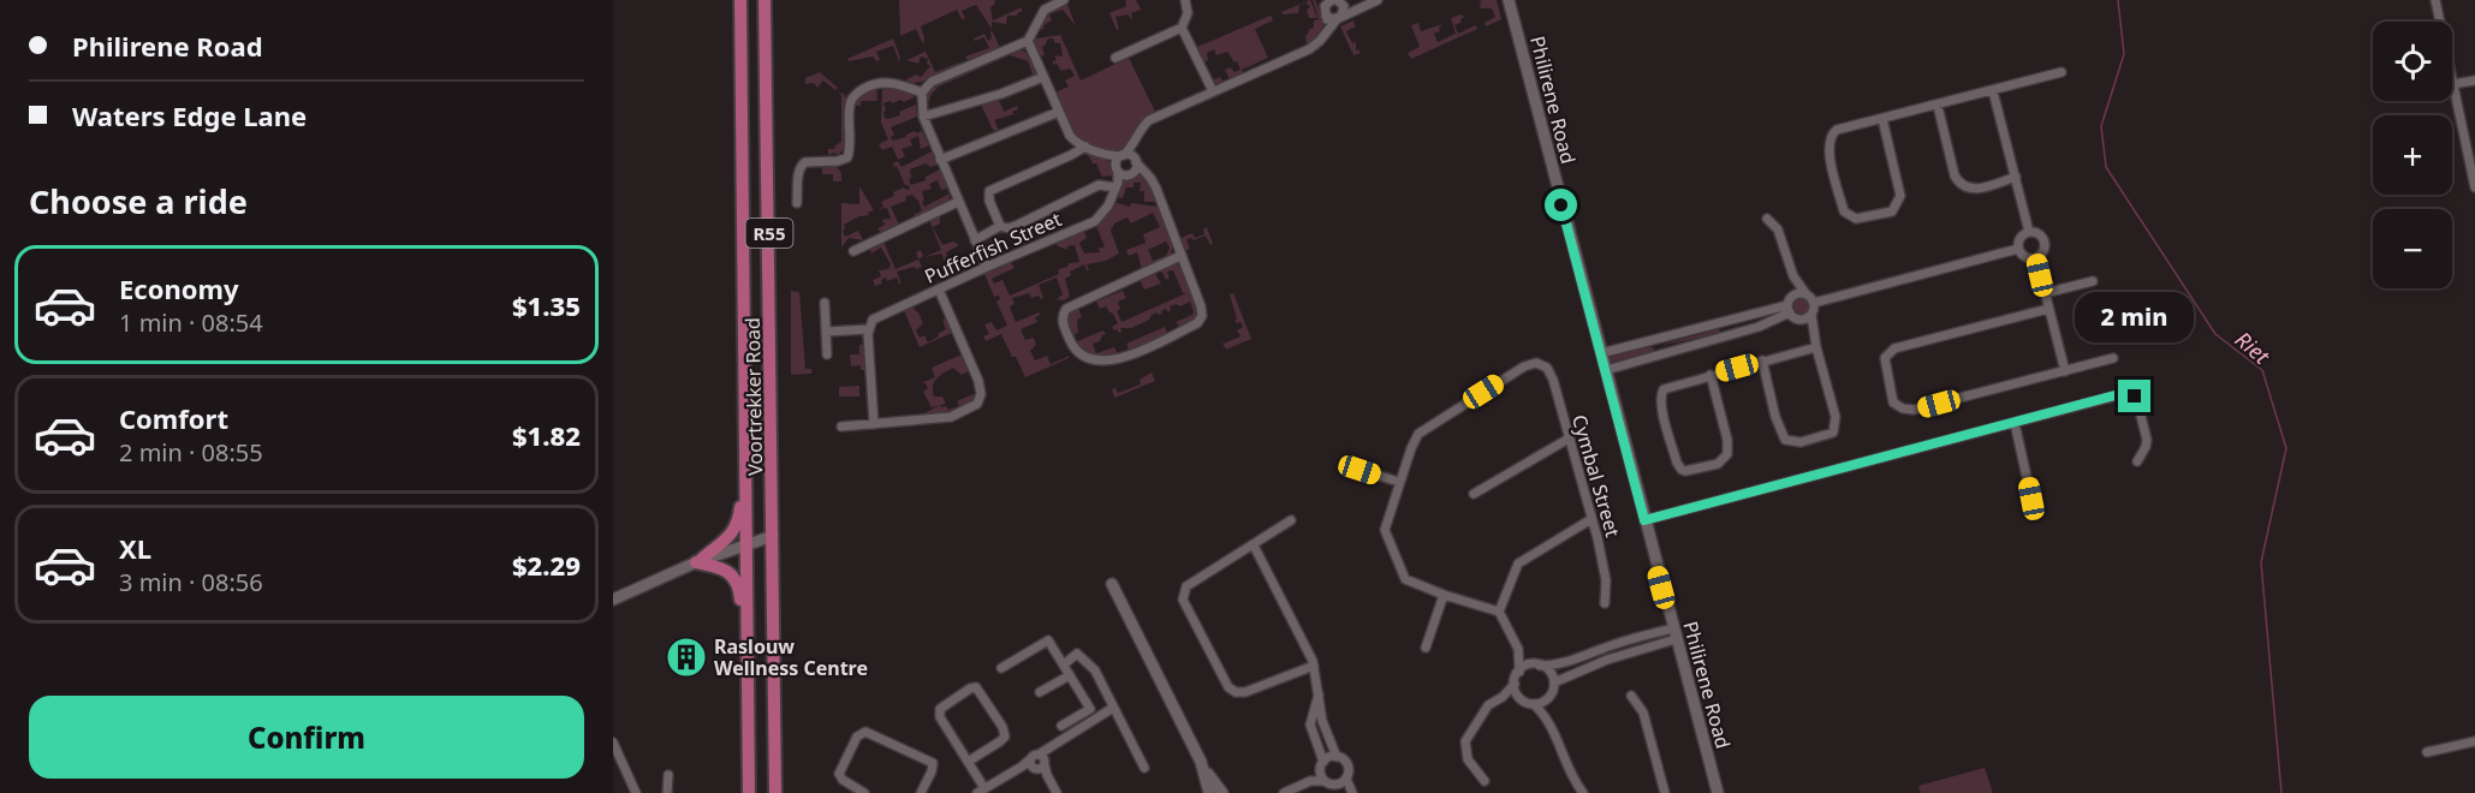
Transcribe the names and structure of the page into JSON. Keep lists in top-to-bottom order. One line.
{"streets":{"main road":["R55","Voortrekker Road"],"street":["Philirene Road","Pufferfish Street","Cymbal Street"]},"water":["Riet"],"places":{"building":["Raslouw Wellness Centre"]},"page":{"banner":["Philirene Road","Waters Edge Lane"],"map_buttons":["+","−"],"heading":"Choose a ride","list":[{"name":"Economy","note":"1 min · 08:54","value":"$1.35"},{"name":"Comfort","note":"2 min · 08:55","value":"$1.82"},{"name":"XL","note":"3 min · 08:56","value":"$2.29"}],"bubble":"2 min","buttons":"Confirm"}}
